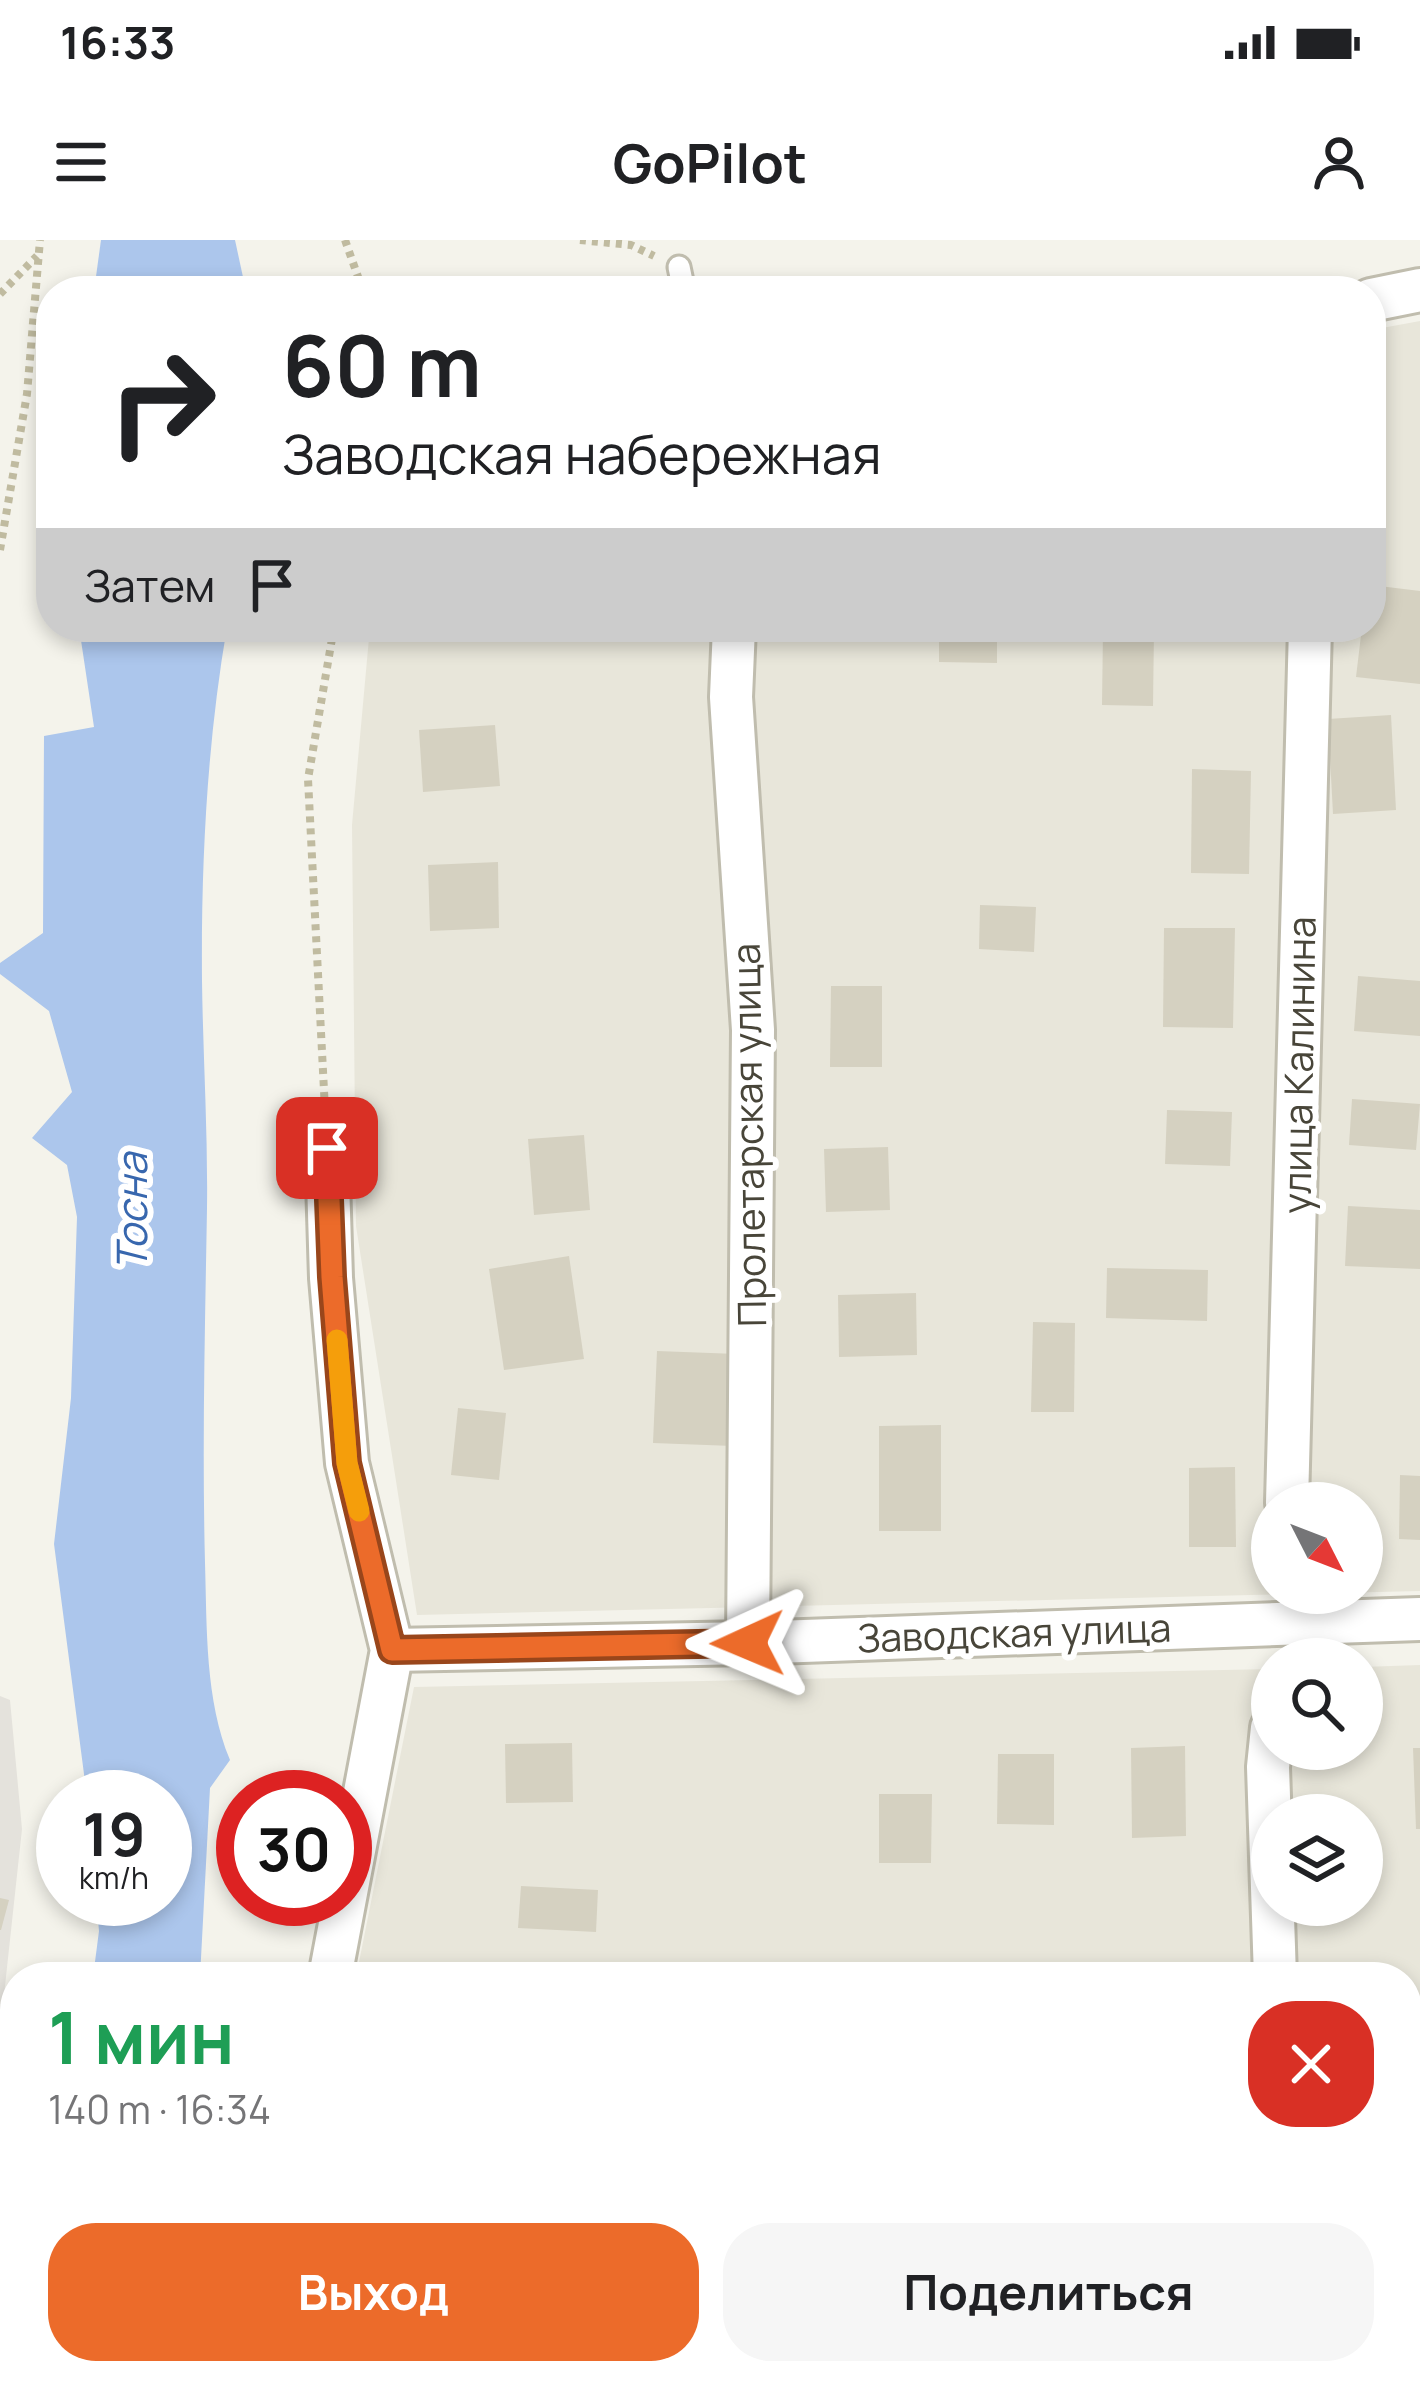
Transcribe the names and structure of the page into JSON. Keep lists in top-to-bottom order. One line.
{"streets":{"street":["улица Калинина","Пролетарская улица","Заводская улица"]},"crossings":[["Пролетарская улица","Заводская улица"]],"water":["Тосна"],"north":"bottom right","page":{"status":"16:33","header":"GoPilot","turn":["60 m","Заводская набережная"],"then":"Затем","speed":"19 km/h","limit":"30","heading":["1 мин","140 m · 16:34"],"buttons":["Выход","Поделиться"]}}
